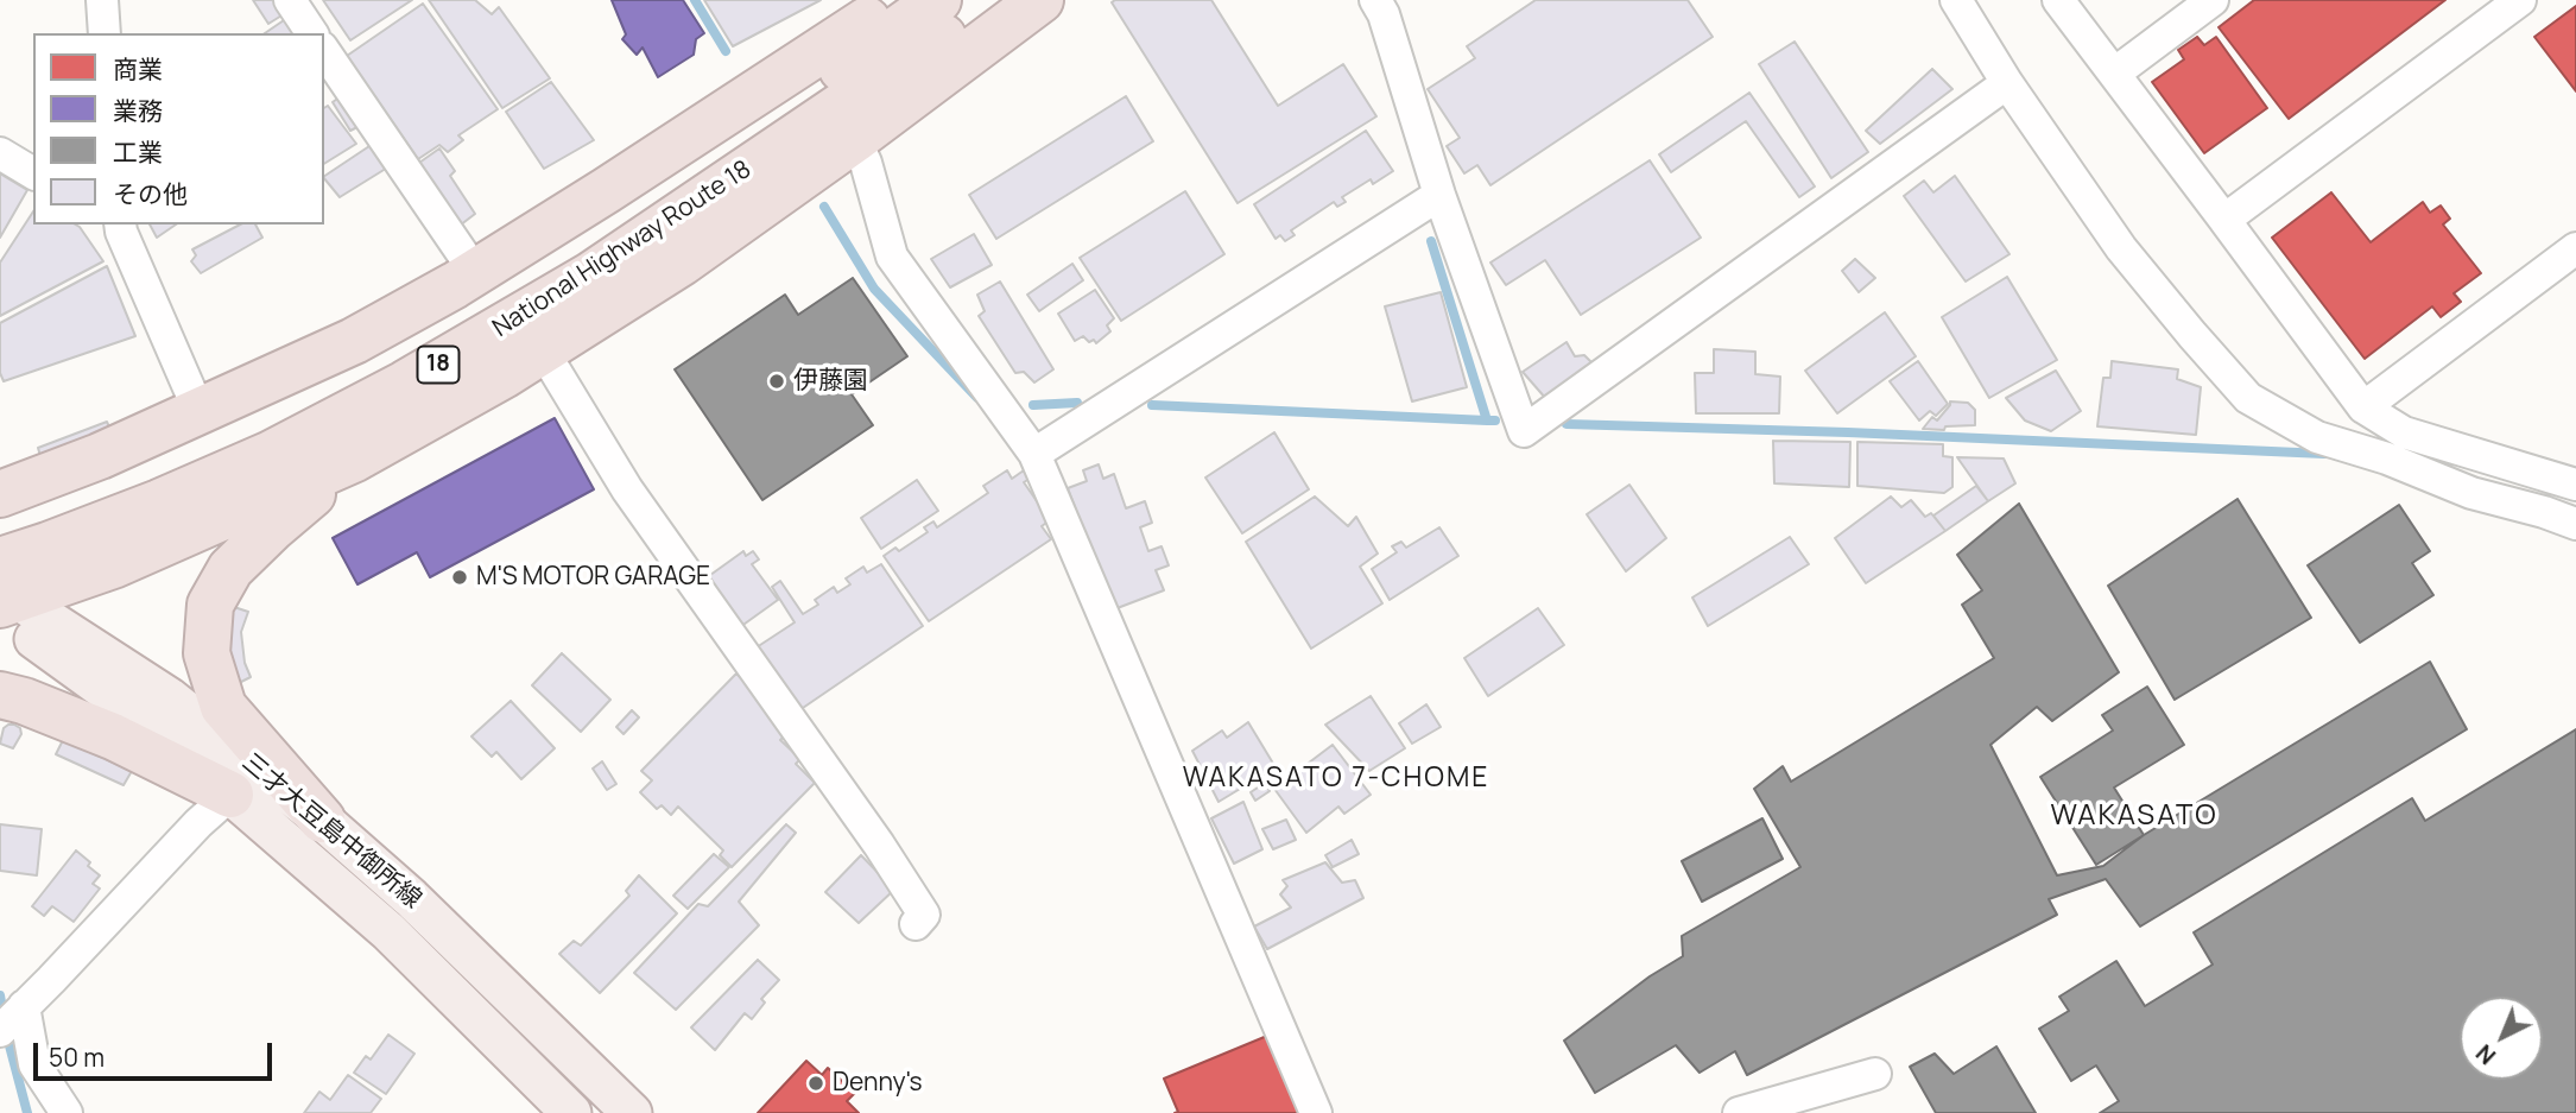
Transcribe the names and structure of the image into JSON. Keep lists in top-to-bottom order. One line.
{"streets":{"highway":["National Highway Route 18","18"],"main road":["三才大豆島中御所線"]},"crossings":[["National Highway Route 18","18"],["National Highway Route 18","三才大豆島中御所線"],["18","三才大豆島中御所線"]],"districts":["WAKASATO 7-CHOME","WAKASATO"],"places":["伊藤園","M'S MOTOR GARAGE","Denny's"],"legend":["商業","業務","工業","その他"],"scale_bar":"50 m","north":"bottom left"}
